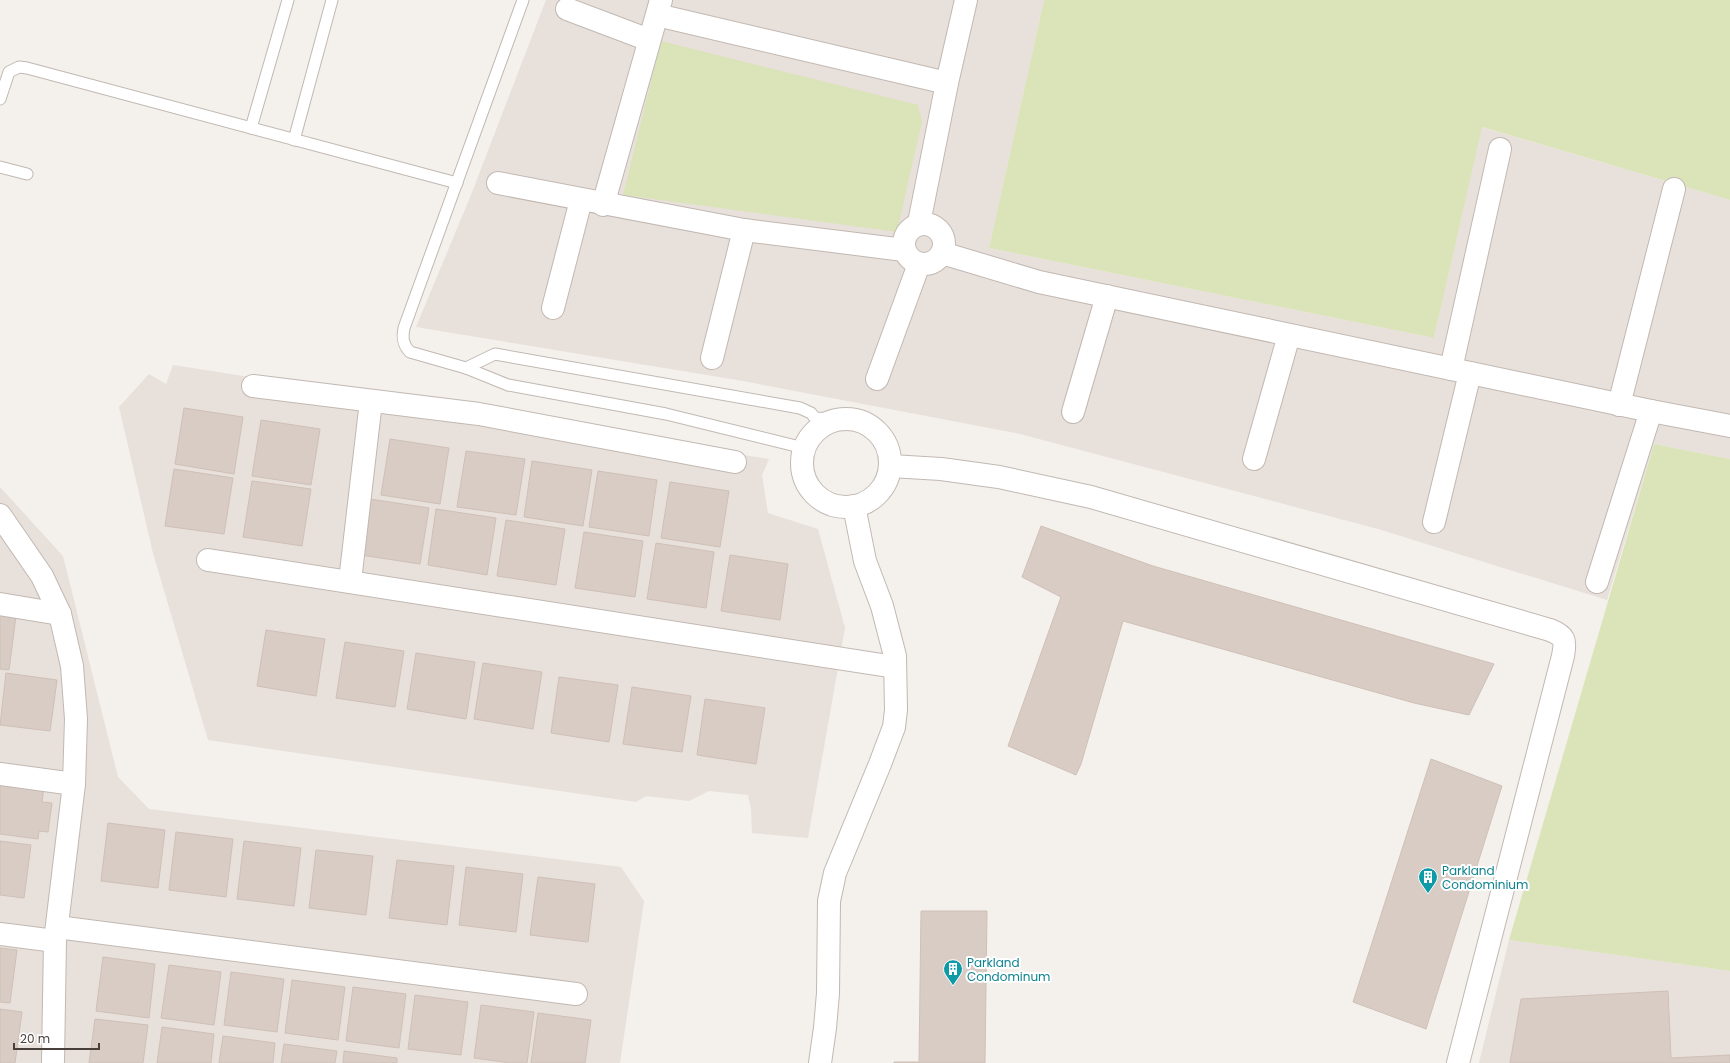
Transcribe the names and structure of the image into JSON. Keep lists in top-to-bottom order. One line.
{"places":{"building":["Parkland Condominium","Parkland Condominum"]},"scale_bar":"20 m"}
